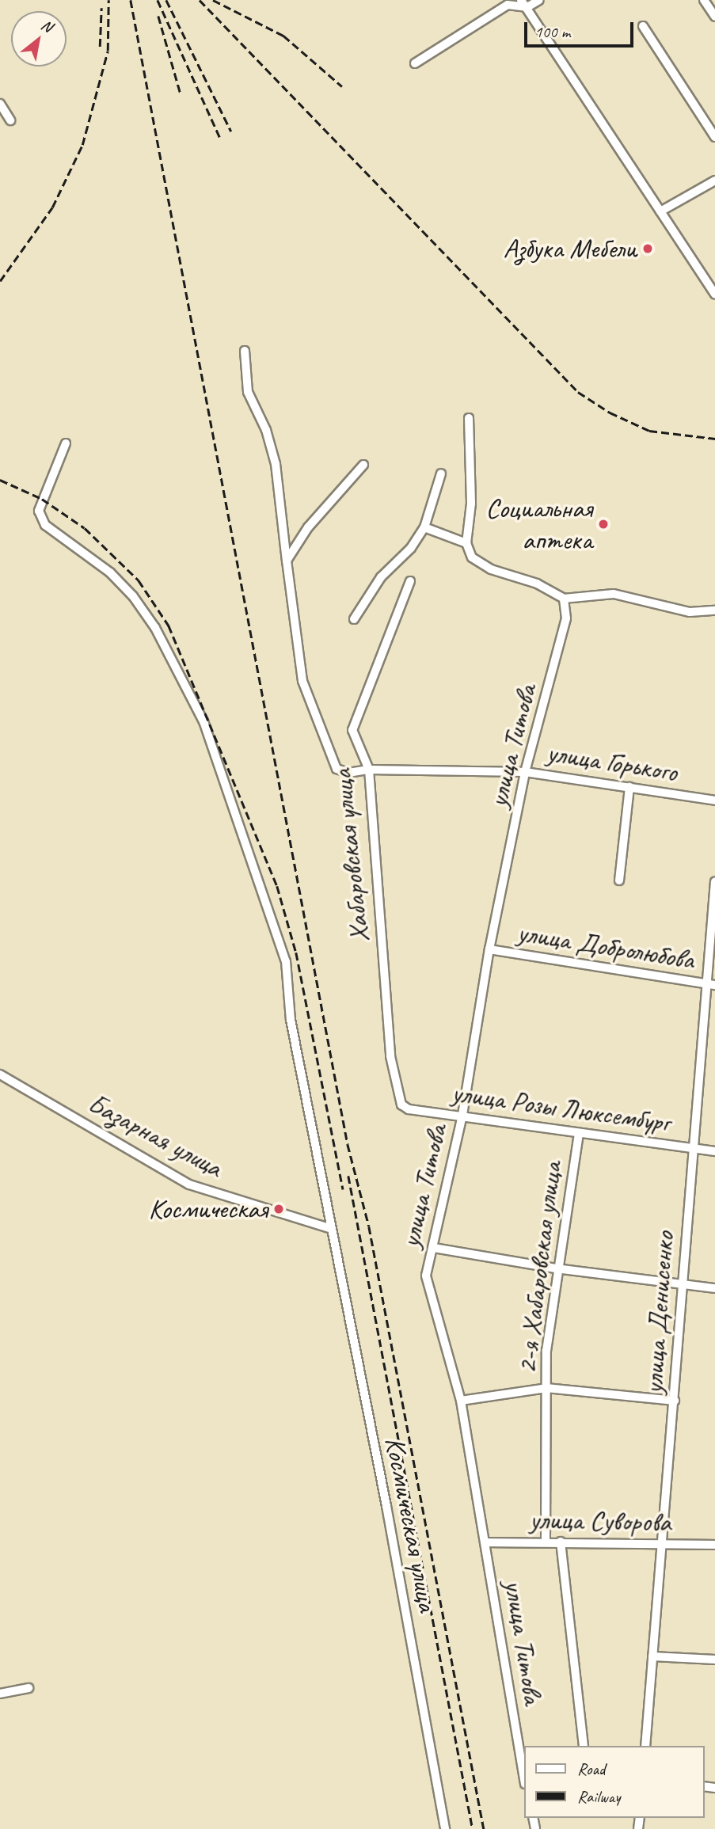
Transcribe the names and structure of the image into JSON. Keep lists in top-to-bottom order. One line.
{"streets":{"street":["улица Титова","улица Горького","Хабаровская улица","улица Добролюбова","улица Розы Люксембург","Базарная улица","2-я Хабаровская улица","улица Денисенко","улица Суворова","Космическая улица"]},"crossings":[["улица Титова","улица Горького"],["улица Титова","улица Добролюбова"],["улица Титова","улица Розы Люксембург"],["улица Титова","улица Суворова"],["улица Горького","Хабаровская улица"],["Хабаровская улица","улица Розы Люксембург"],["улица Добролюбова","улица Денисенко"],["улица Розы Люксембург","2-я Хабаровская улица"],["улица Розы Люксембург","улица Денисенко"],["Базарная улица","Космическая улица"],["2-я Хабаровская улица","улица Суворова"],["улица Денисенко","улица Суворова"]],"places":["Азбука Мебели","Социальная аптека","Космическая"],"legend":["Road","Railway"],"scale_bar":"100 m","north":"top right"}
